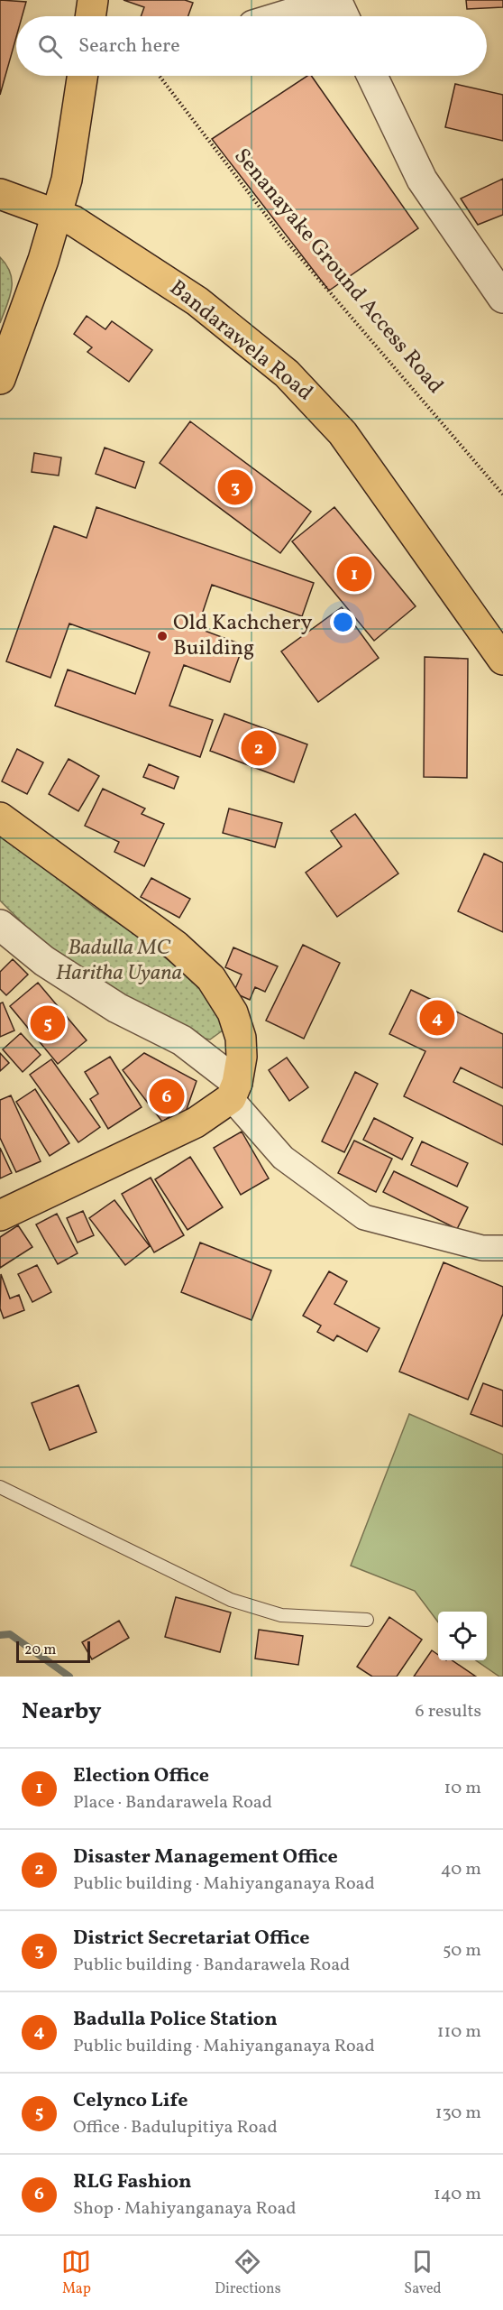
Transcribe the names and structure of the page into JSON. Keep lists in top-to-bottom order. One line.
{"streets":{"main road":["Bandarawela Road"],"path":["Senanayake Ground Access Road"]},"parks":["Badulla MC Haritha Uyana"],"places":["Old Kachchery Building"],"scale_bar":"20 m","page":{"search":"Search here","pins":["3","1","2","4","5","6"],"scale":"20 m","heading":["Nearby","6 results"],"list":[{"mark":"1","name":"Election Office","note":"Place · Bandarawela Road","value":"10 m"},{"mark":"2","name":"Disaster Management Office","note":"Public building · Mahiyanganaya Road","value":"40 m"},{"mark":"3","name":"District Secretariat Office","note":"Public building · Bandarawela Road","value":"50 m"},{"mark":"4","name":"Badulla Police Station","note":"Public building · Mahiyanganaya Road","value":"110 m"},{"mark":"5","name":"Celynco Life","note":"Office · Badulupitiya Road","value":"130 m"},{"mark":"6","name":"RLG Fashion","note":"Shop · Mahiyanganaya Road","value":"140 m"}],"nav":["Map","Directions","Saved"]}}
